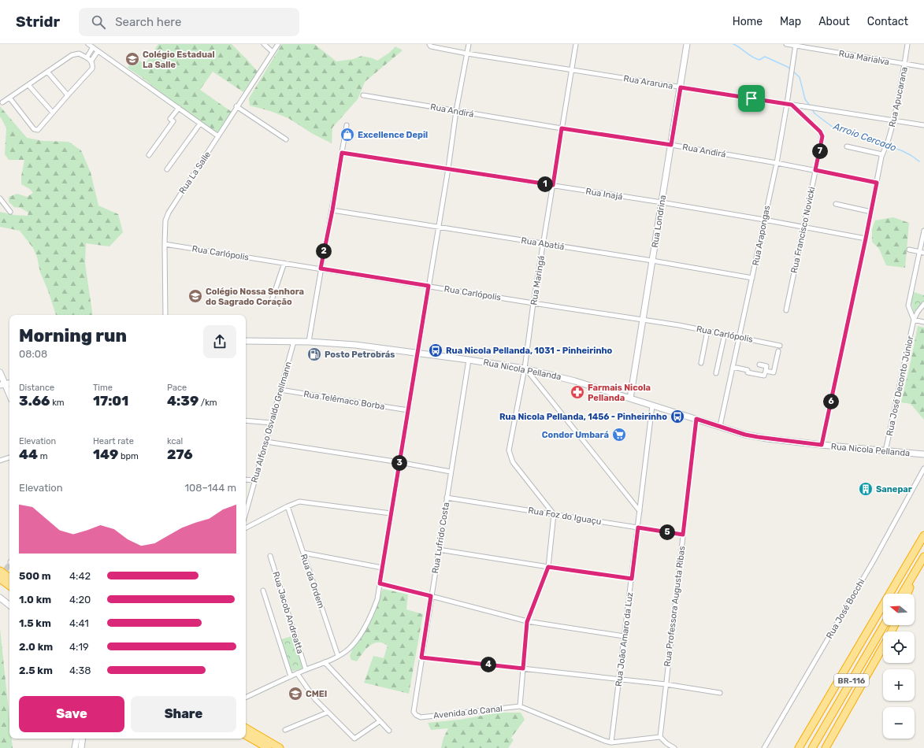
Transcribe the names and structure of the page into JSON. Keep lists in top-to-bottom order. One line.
{"streets":{"highway":["BR-116"],"main road":["Rua Londrina","Rua Nicola Pellanda"],"street":["Rua Marialva","Rua Araruna","Rua Apucarana","Rua Andirá","Rua La Salle","Rua Inajá","Rua Francisco Novicki","Rua Arapongas","Rua Abatiá","Rua Carlópolis","Rua Maringá","Rua José Deconto Júnior","Rua Telêmaco Borba","Rua Alfonso Osvaldo Grellmann","Rua Foz do Iguaçu","Rua Lufrido Costa","Rua da Ordem","Rua Professora Augusta Ribas","Rua José Bocchi","Rua Jacob Andreatta","Rua João Amaro da Luz","Avenida do Canal"]},"crossings":[["Rua Marialva","Rua Apucarana"],["Rua Marialva","Rua Arapongas"],["Rua Araruna","Rua Apucarana"],["Rua Araruna","Rua Londrina"],["Rua Araruna","Rua Francisco Novicki"],["Rua Araruna","Rua Arapongas"],["Rua Araruna","Rua Maringá"],["Rua Apucarana","Rua Andirá"],["Rua Apucarana","Rua Inajá"],["Rua Apucarana","Rua Nicola Pellanda"],["Rua Andirá","Rua Londrina"],["Rua Andirá","Rua Francisco Novicki"],["Rua Andirá","Rua Arapongas"],["Rua Andirá","Rua Maringá"],["Rua La Salle","Rua Carlópolis"],["Rua Inajá","Rua Londrina"],["Rua Inajá","Rua Francisco Novicki"],["Rua Inajá","Rua Arapongas"],["Rua Inajá","Rua Maringá"],["Rua Londrina","Rua Abatiá"],["Rua Londrina","Rua Carlópolis"],["Rua Londrina","Rua Nicola Pellanda"],["Rua Arapongas","Rua Abatiá"],["Rua Arapongas","Rua Carlópolis"],["Rua Arapongas","Rua Nicola Pellanda"],["Rua Abatiá","Rua Maringá"],["Rua Carlópolis","Rua Maringá"],["Rua Maringá","Rua Nicola Pellanda"],["Rua Maringá","Rua Foz do Iguaçu"],["Rua Nicola Pellanda","Rua José Deconto Júnior"],["Rua Nicola Pellanda","Rua Alfonso Osvaldo Grellmann"],["Rua Nicola Pellanda","Rua Lufrido Costa"],["Rua Nicola Pellanda","Rua Professora Augusta Ribas"],["Rua Nicola Pellanda","Rua João Amaro da Luz"],["Rua Telêmaco Borba","Rua Alfonso Osvaldo Grellmann"],["Rua Foz do Iguaçu","Rua Lufrido Costa"],["Rua Foz do Iguaçu","Rua Professora Augusta Ribas"],["Rua Foz do Iguaçu","Rua João Amaro da Luz"],["Rua Lufrido Costa","Avenida do Canal"]],"water":["Arroio Cercado"],"places":{"school or university":["Colégio Estadual La Salle","Colégio Nossa Senhora do Sagrado Coração","CMEI"],"shop":["Excellence Depil"],"bus stop":["Rua Nicola Pellanda, 1031 - Pinheirinho","Rua Nicola Pellanda, 1456 - Pinheirinho"],"fuel station":["Posto Petrobrás"],"pharmacy":["Farmais Nicola Pellanda"],"supermarket":["Condor Umbará"],"building":["Sanepar"]},"north":"left","page":{"header":"Stridr","search":"Search here","nav":["Home","Map","About","Contact"],"pins":["7","1","2","6","3","5","4"],"heading":["Morning run","08:08"],"stats":[["Distance","3.66 km"],["Time","17:01"],["Pace","4:39 /km"],["Elevation","44 m"],["Heart rate","149 bpm"],["kcal","276"]],"chart":["Elevation","108–144 m"],"list":[{"name":"500 m","note":"4:42"},{"name":"1.0 km","note":"4:20"},{"name":"1.5 km","note":"4:41"},{"name":"2.0 km","note":"4:19"},{"name":"2.5 km","note":"4:38"}],"map_buttons":["+","−"],"buttons":["Save","Share"]}}
